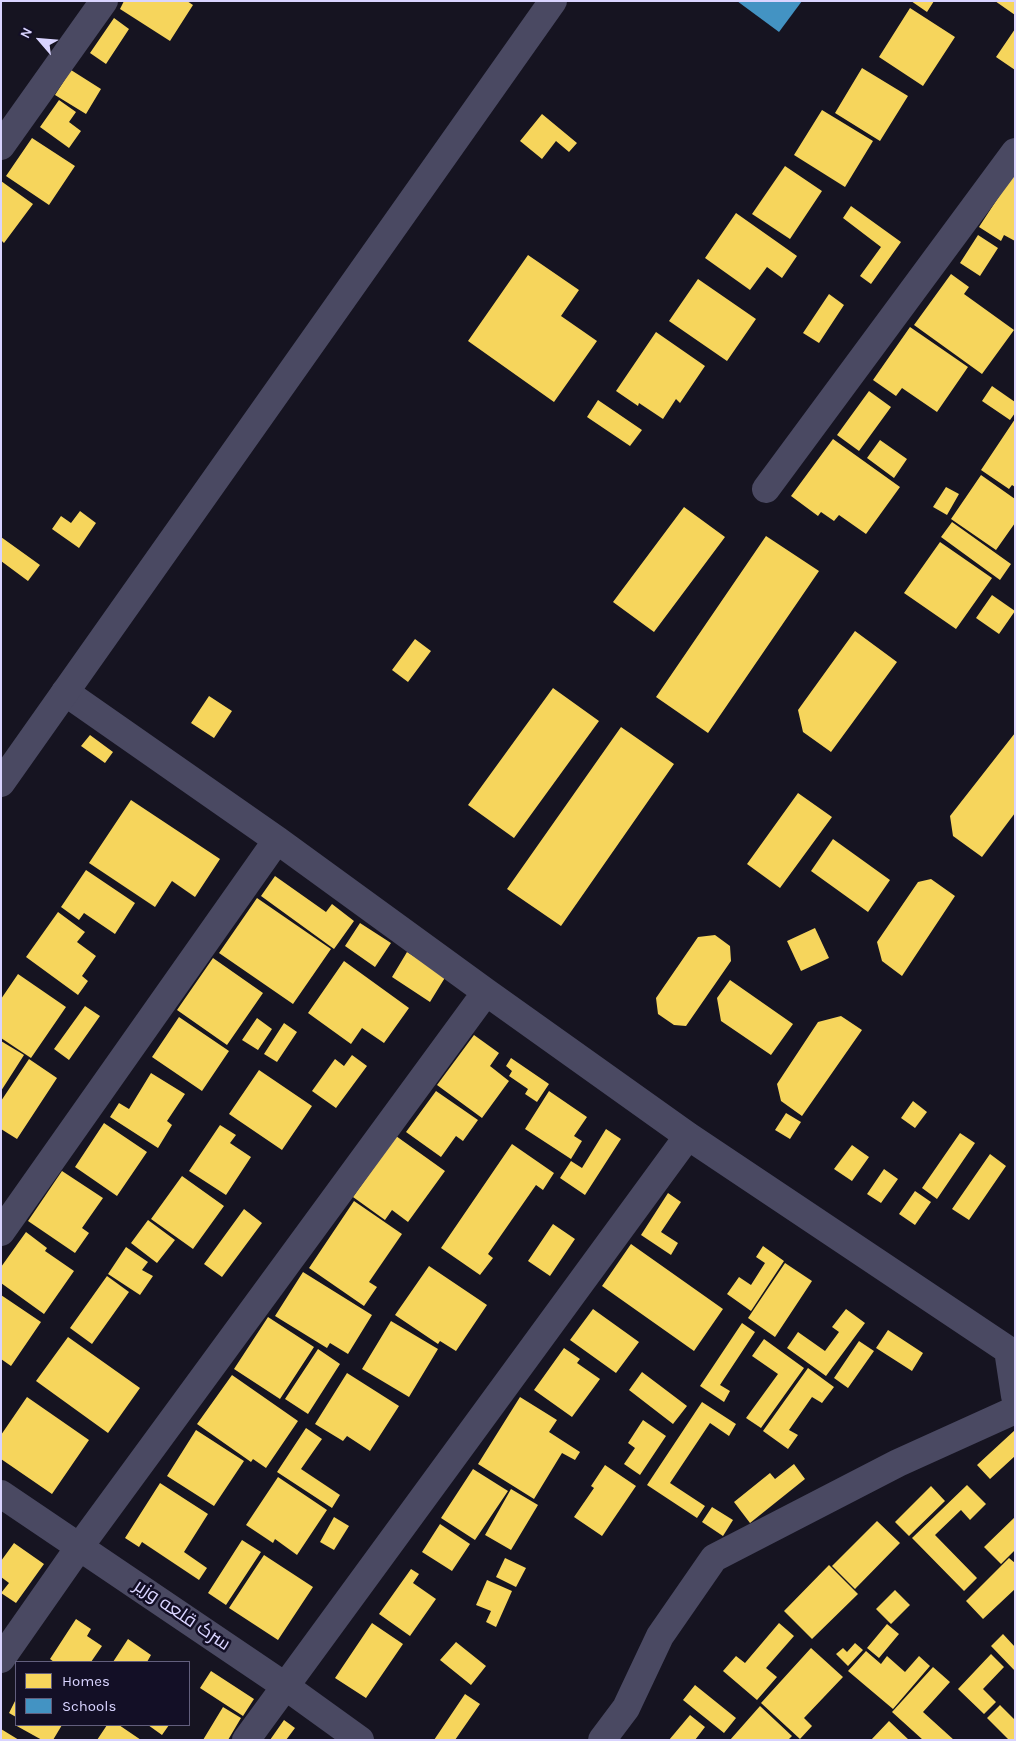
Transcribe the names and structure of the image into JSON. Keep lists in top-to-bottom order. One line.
{"streets":{"street":["سرک قلعه وزیر"]},"legend":["Homes","Schools"],"north":"top left"}
